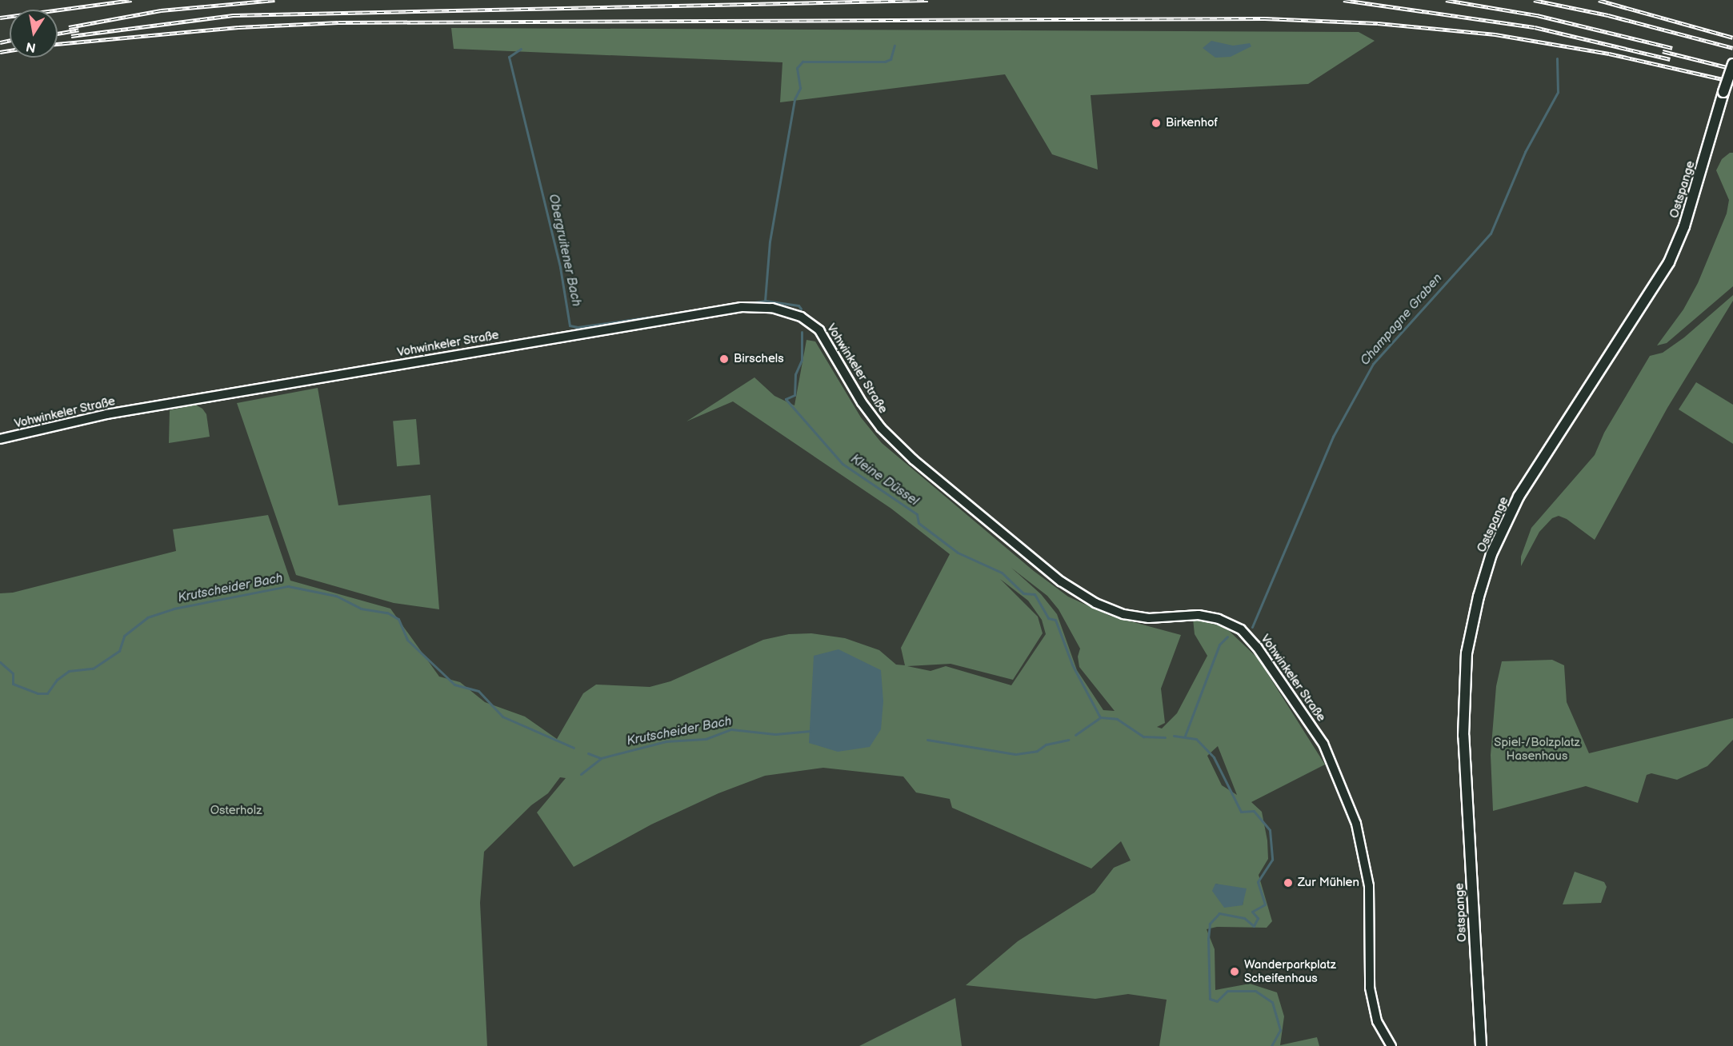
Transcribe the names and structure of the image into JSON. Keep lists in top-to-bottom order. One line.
{"streets":{"main road":["Ostspange"],"street":["Vohwinkeler Straße"]},"water":["Obergruitener Bach","Champagne Graben","Kleine Düssel","Krutscheider Bach"],"parks":["Spiel-/Bolzplatz Hasenhaus","Osterholz"],"places":["Birkenhof","Birschels","Zur Mühlen","Wanderparkplatz Scheifenhaus"],"north":"bottom"}
